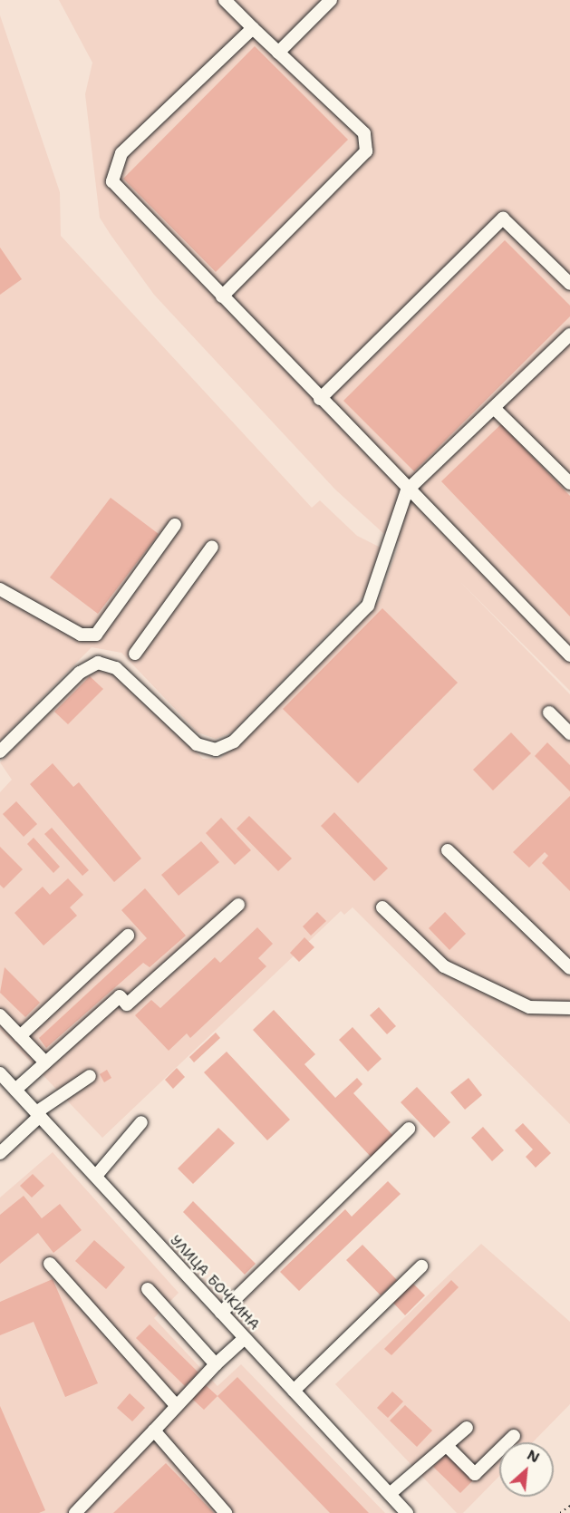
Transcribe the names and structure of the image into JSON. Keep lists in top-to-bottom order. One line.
{"streets":{"street":["УЛИЦА БОЧКИНА"]},"north":"top right"}
